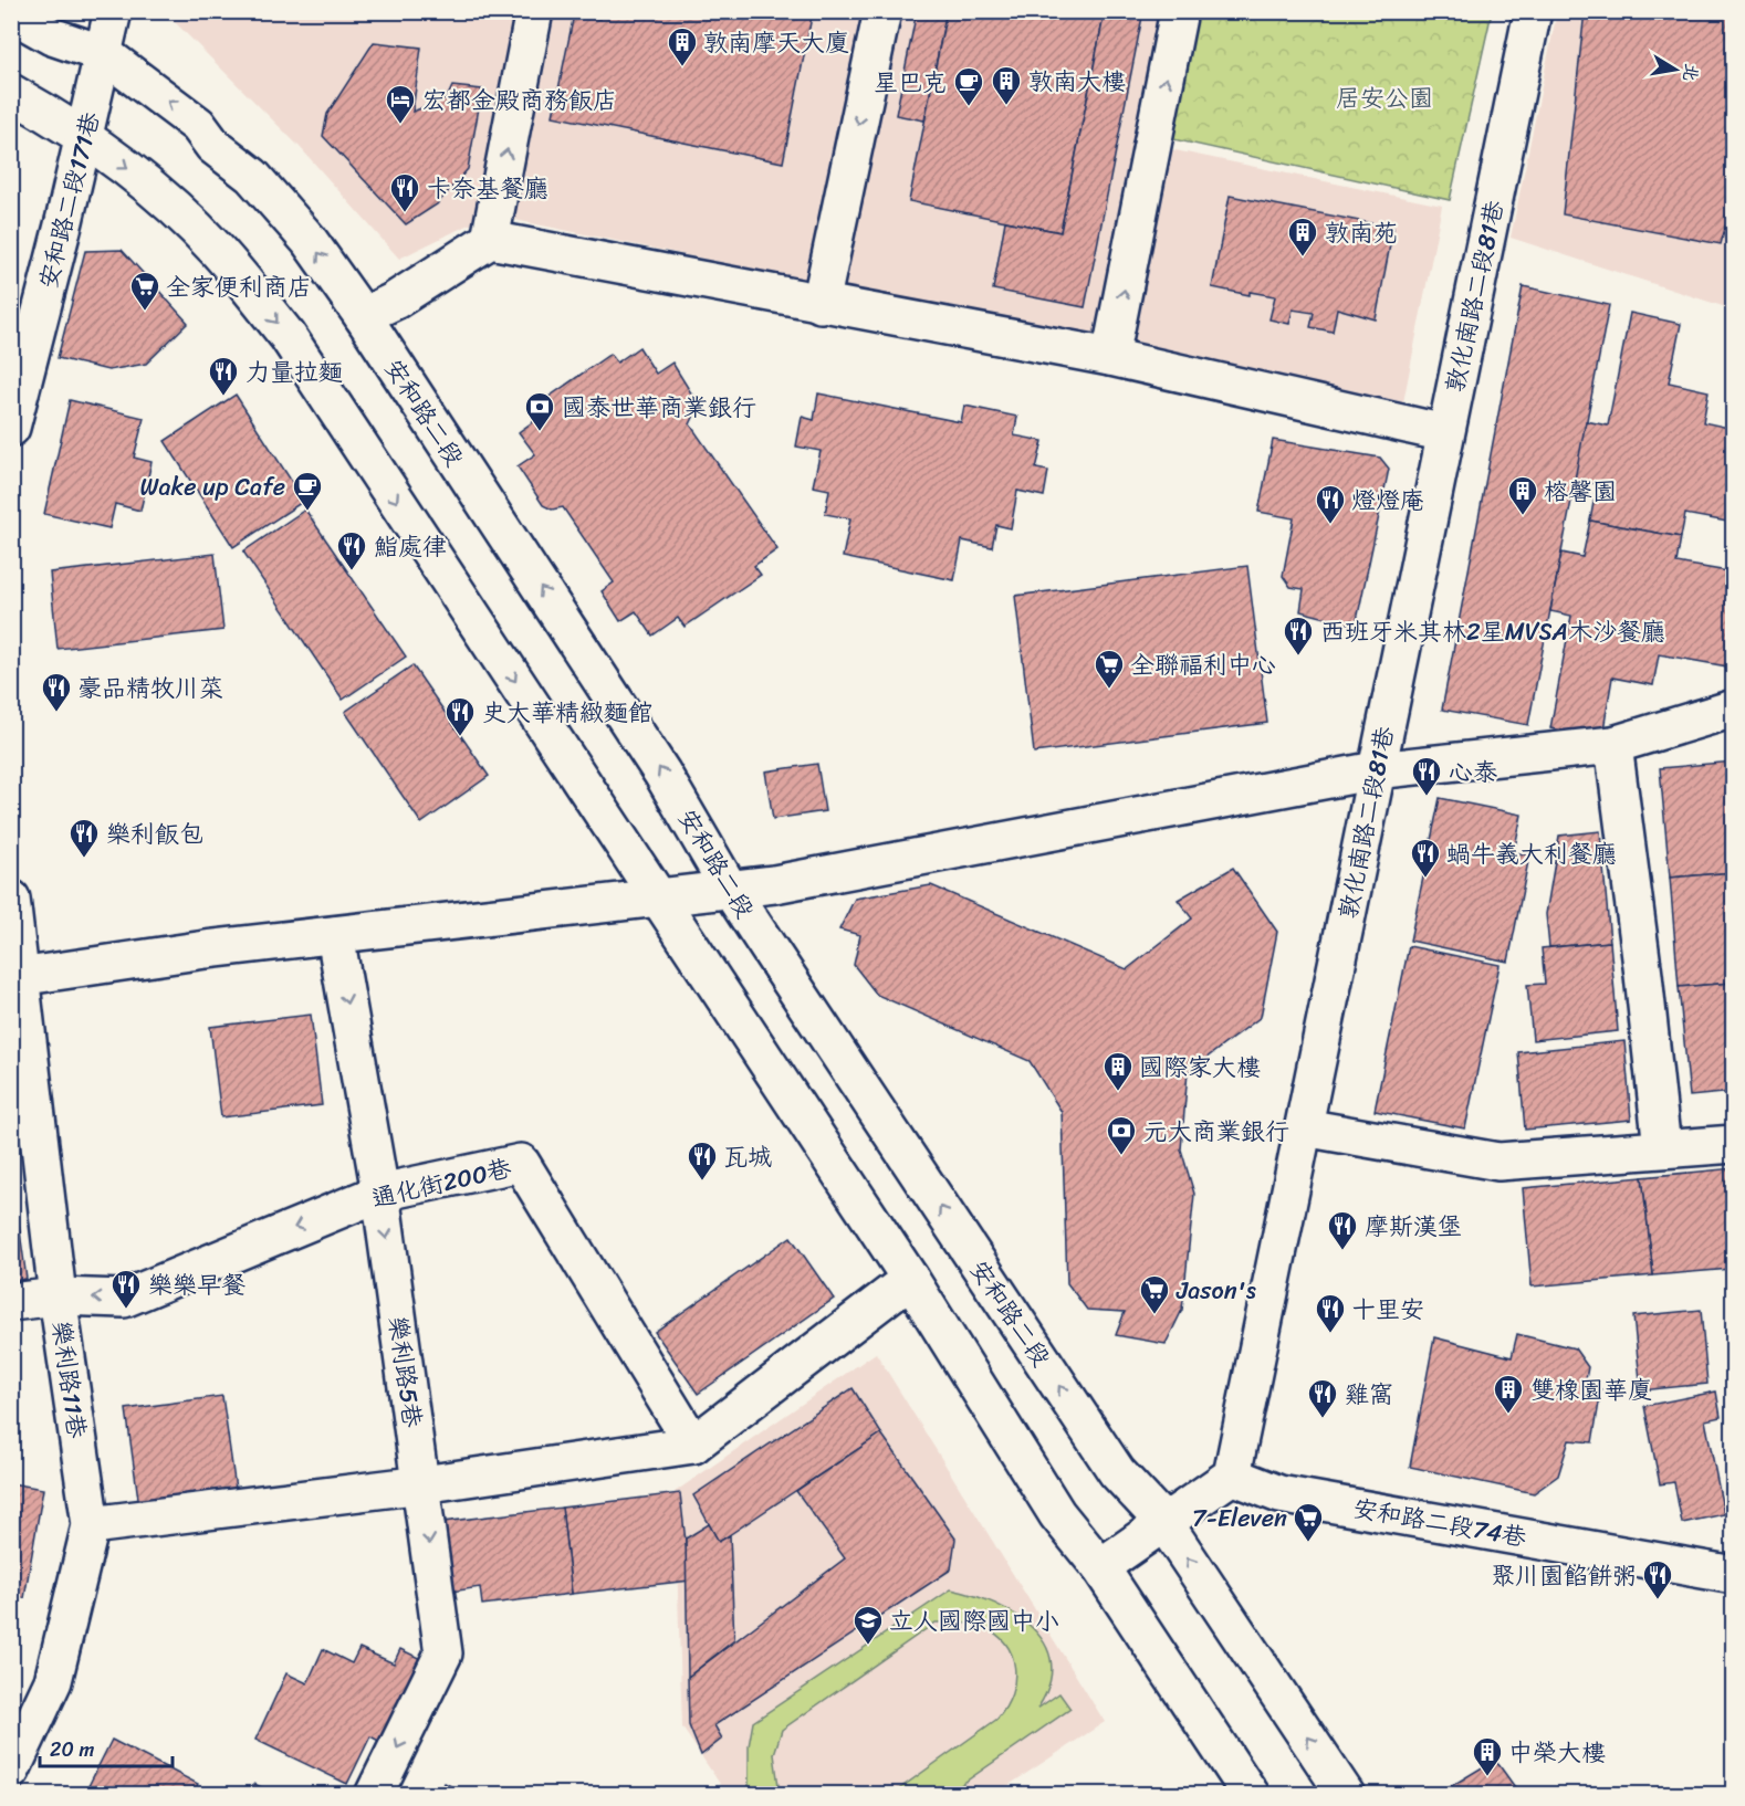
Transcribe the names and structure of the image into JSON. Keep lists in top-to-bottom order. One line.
{"streets":{"street":["安和路二段171巷","敦化南路二段81巷","安和路二段","通化街200巷","樂利路5巷","樂利路11巷","安和路二段74巷"]},"crossings":[["安和路二段171巷","安和路二段"],["敦化南路二段81巷","安和路二段74巷"],["通化街200巷","樂利路5巷"],["通化街200巷","樂利路11巷"]],"one_way":["樂利路5巷"],"parks":["居安公園"],"places":{"building":["敦南摩天大廈","敦南大樓","敦南苑","榕馨園","國際家大樓","雙橡園華廈","中榮大樓"],"cafe":["星巴克","Wake up Cafe"],"hotel":["宏都金殿商務飯店"],"restaurant":["卡奈基餐廳","力量拉麵","燈燈庵","鮨處律","西班牙米其林2星MVSA木沙餐廳","豪品精牧川菜","史大華精緻麵館","心泰","樂利飯包","蝸牛義大利餐廳","瓦城","摩斯漢堡","樂樂早餐","十里安","雞窩","聚川園餡餅粥"],"supermarket":["全家便利商店","全聯福利中心","Jason's","7-Eleven"],"bank":["國泰世華商業銀行","元大商業銀行"],"school or university":["立人國際國中小"]},"scale_bar":"20 m","north":"right"}
